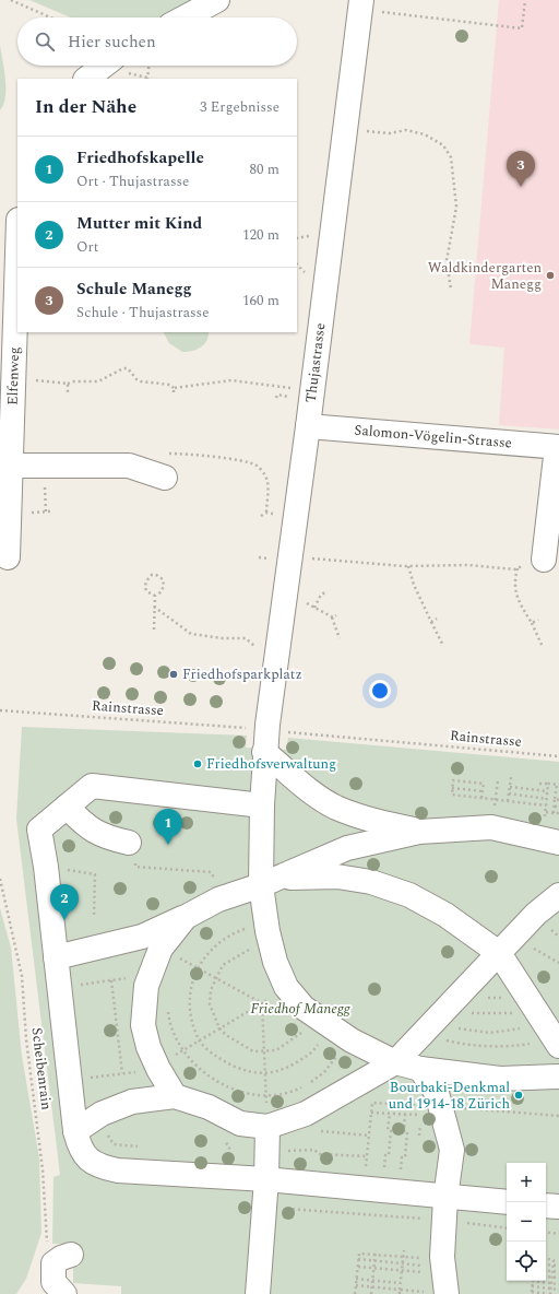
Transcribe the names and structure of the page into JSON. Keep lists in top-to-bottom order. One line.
{"streets":{"street":["Thujastrasse","Elfenweg","Salomon-Vögelin-Strasse"],"path":["Rainstrasse","Scheibenrain"]},"crossings":[["Thujastrasse","Salomon-Vögelin-Strasse"],["Thujastrasse","Rainstrasse"]],"parks":["Friedhof Manegg"],"places":["Waldkindergarten Manegg","Friedhofsparkplatz","Friedhofsverwaltung","Bourbaki-Denkmal und 1914-18 Zürich"],"page":{"search":"Hier suchen","heading":["In der Nähe","3 Ergebnisse"],"list":[{"mark":"1","name":"Friedhofskapelle","note":"Ort · Thujastrasse","value":"80 m"},{"mark":"2","name":"Mutter mit Kind","note":"Ort","value":"120 m"},{"mark":"3","name":"Schule Manegg","note":"Schule · Thujastrasse","value":"160 m"}],"pins":["3","1","2"],"map_buttons":["+","−"]}}
